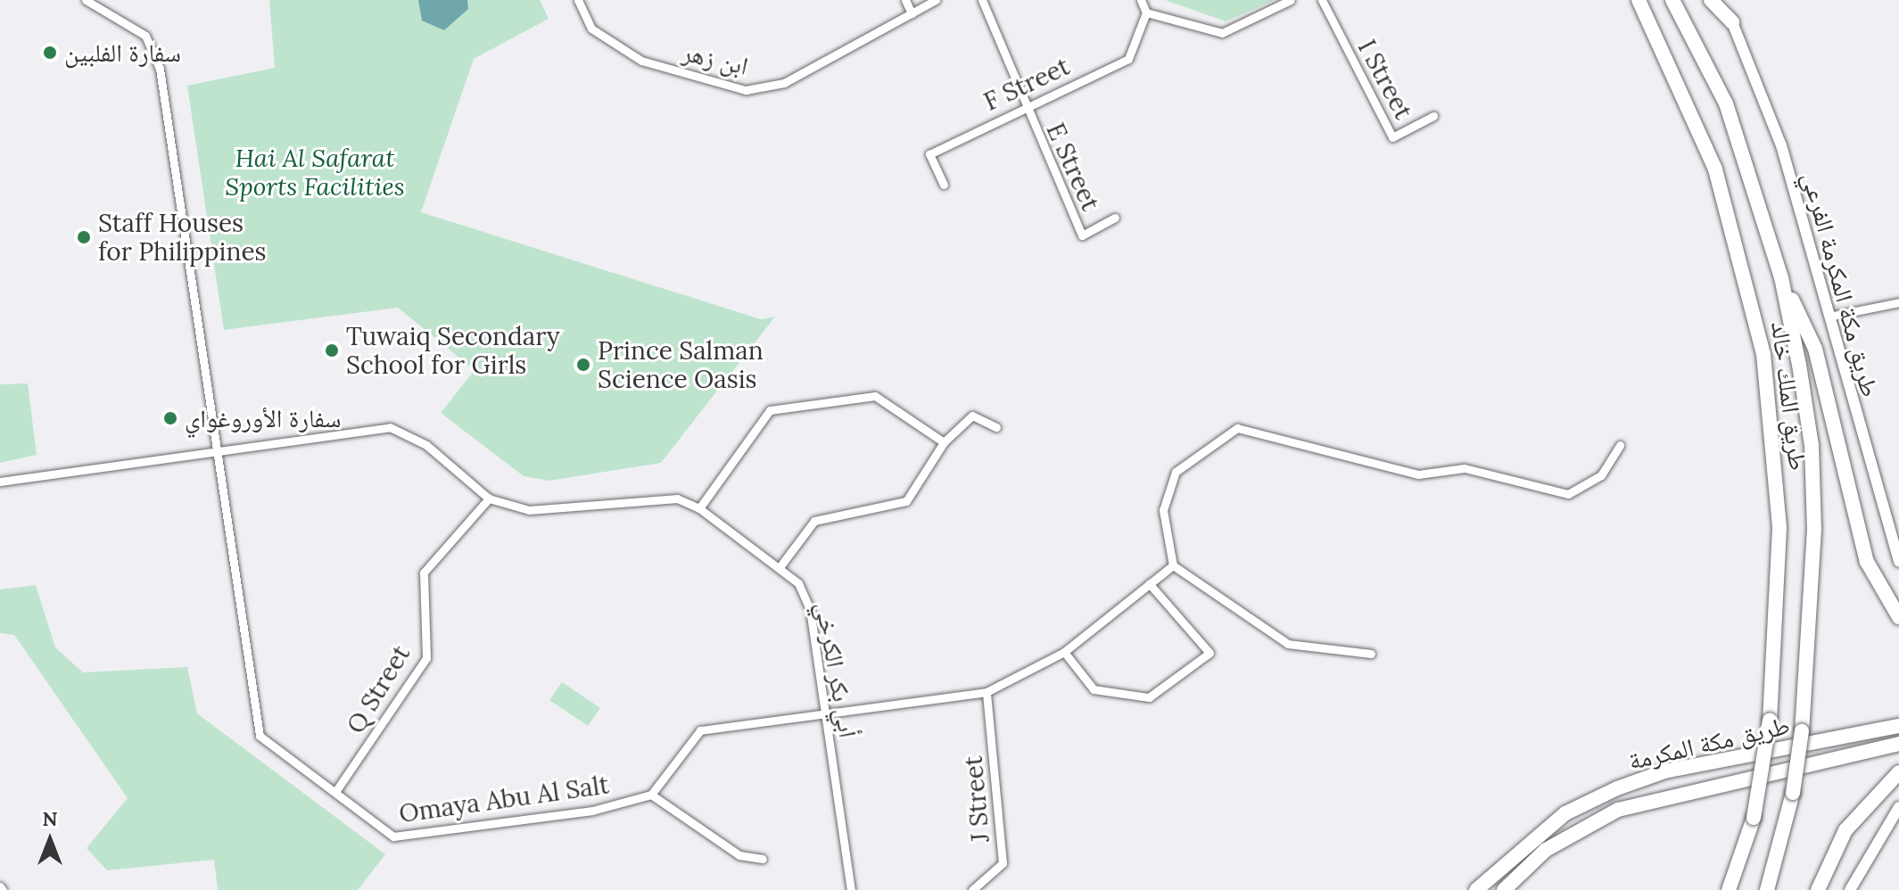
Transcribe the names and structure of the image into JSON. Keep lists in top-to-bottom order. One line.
{"streets":{"highway":["طريق الملك خالد","طريق مكة المكرمة"],"street":["ابن زهر","I Street","F Street","E Street","طريق مكة المكرمة الفرعي","أبي بكر الكرخي","Q Street","Omaya Abu Al Salt","J Street"]},"crossings":[["F Street","E Street"],["أبي بكر الكرخي","Q Street"],["أبي بكر الكرخي","Omaya Abu Al Salt"],["Q Street","Omaya Abu Al Salt"]],"parks":["Hai Al Safarat Sports Facilities"],"places":["سفارة الفلبين","Staff Houses for Philippines","Tuwaiq Secondary School for Girls","Prince Salman Science Oasis","سفارة الأوروغواي"],"north":"top"}
